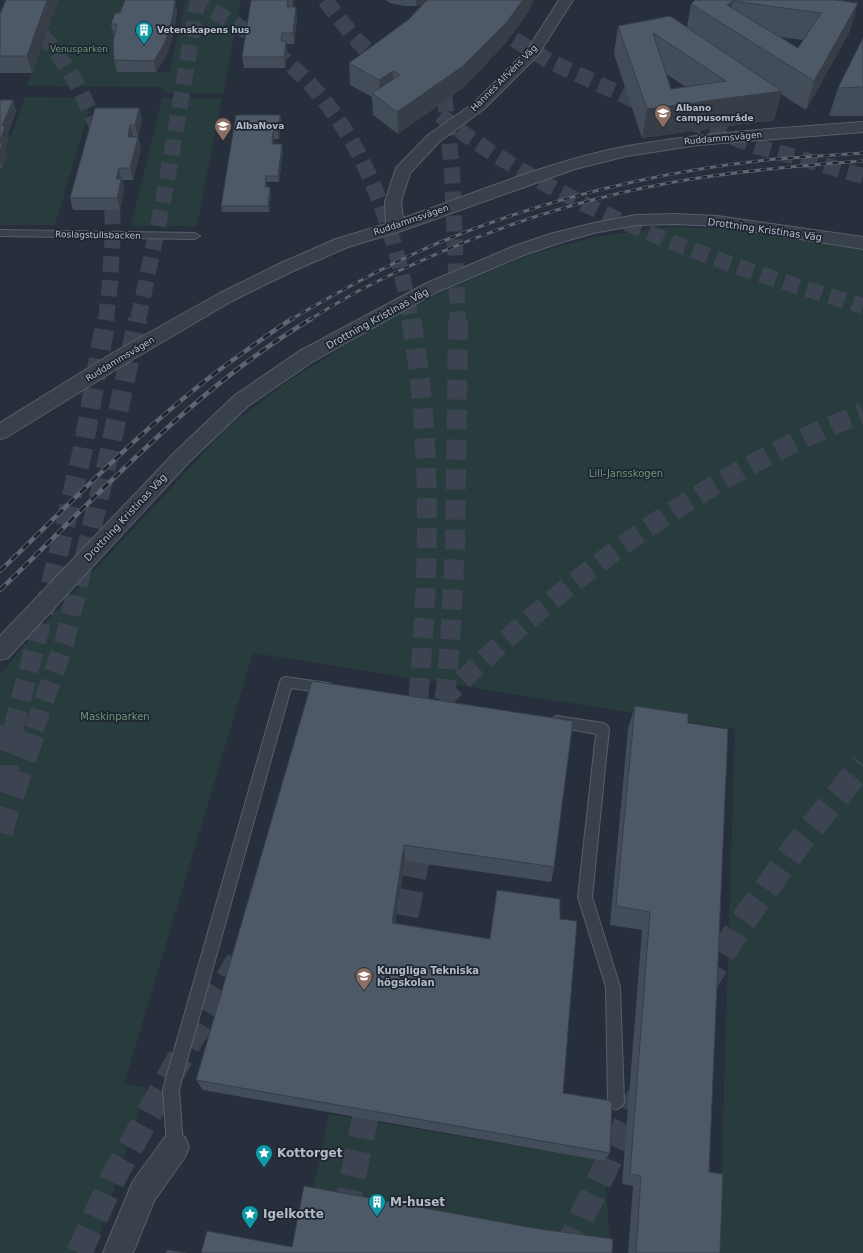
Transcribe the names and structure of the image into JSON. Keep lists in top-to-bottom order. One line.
{"streets":{"street":["Hannes Alfvéns Väg","Ruddammsvägen","Drottning Kristinas Väg"],"lane":["Roslagstullsbacken"]},"crossings":[["Hannes Alfvéns Väg","Ruddammsvägen"]],"parks":["Venusparken","Lill-Jansskogen","Maskinparken"],"places":{"building":["Vetenskapens hus","M-huset"],"school or university":["Albano campusområde","AlbaNova","Kungliga Tekniska högskolan"],"place":["Kottorget","Igelkotte"]}}
